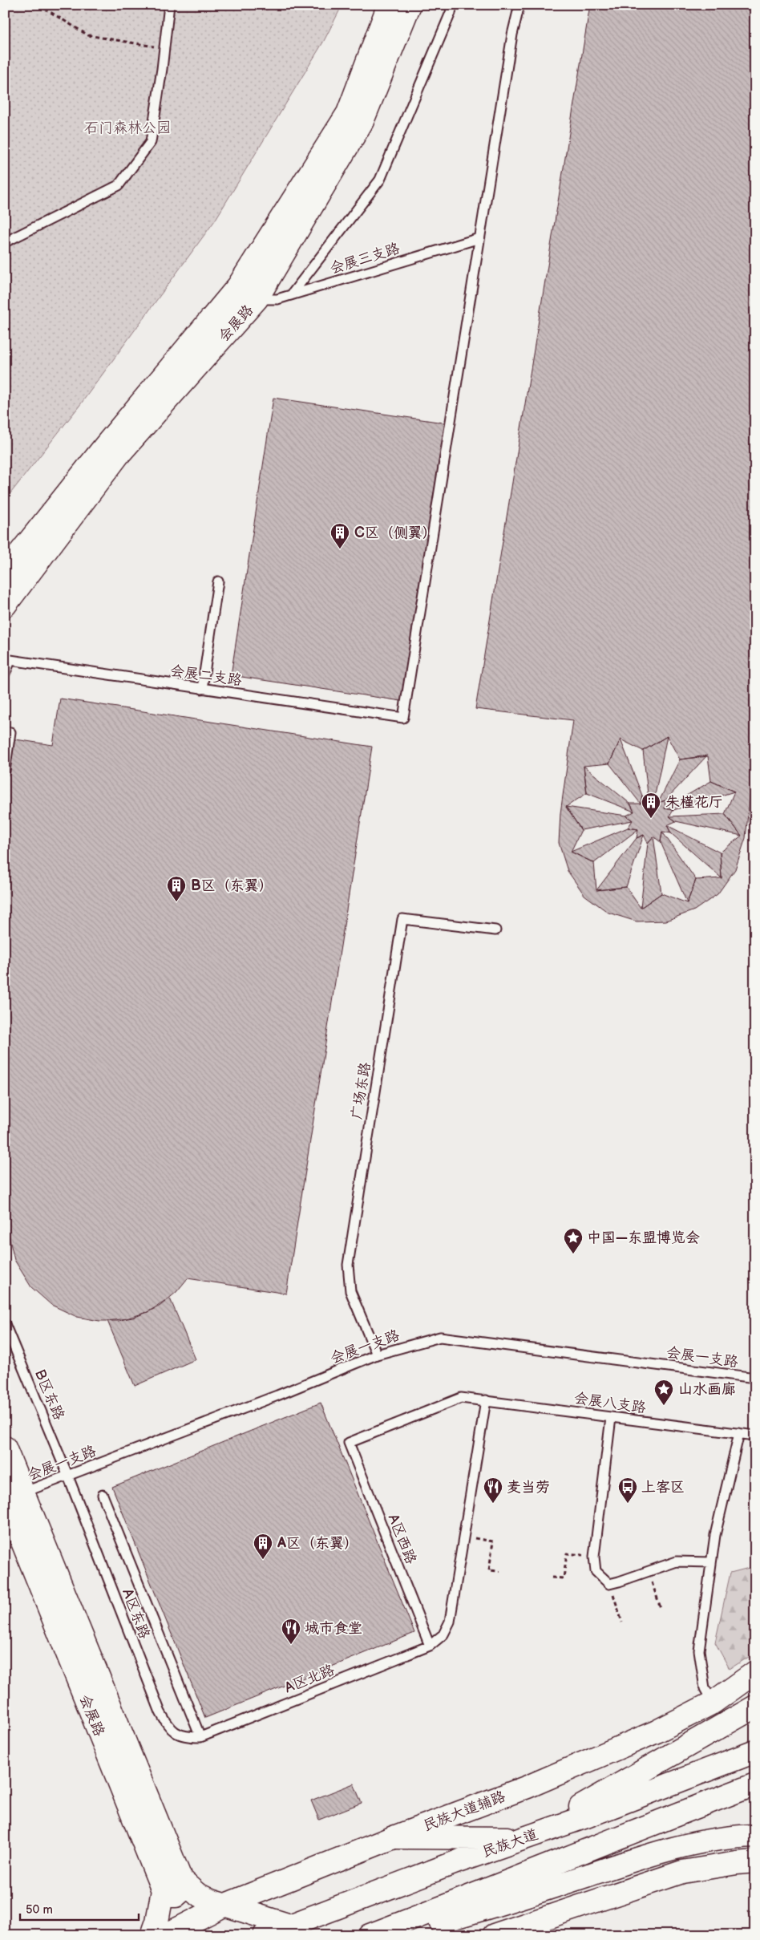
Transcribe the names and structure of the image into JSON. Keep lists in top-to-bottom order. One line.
{"streets":{"main road":["会展路","民族大道辅路","民族大道"],"lane":["会展三支路","会展二支路","广场东路","会展一支路","B区东路","会展八支路","A区西路","A区东路","A区北路"]},"crossings":[["会展三支路","会展路"],["会展三支路","会展二支路"],["会展路","会展一支路"],["广场东路","会展一支路"],["会展一支路","B区东路"],["会展一支路","A区东路"],["B区东路","A区东路"],["会展八支路","A区西路"],["A区西路","A区北路"],["A区东路","A区北路"]],"parks":["石门森林公园"],"places":{"building":["C区（侧翼）","朱槿花厅","B区（东翼）","A区（东翼）"],"place":["中国—东盟博览会","山水画廊"],"restaurant":["麦当劳","城市食堂"],"bus stop":["上客区"]},"scale_bar":"50 m"}
